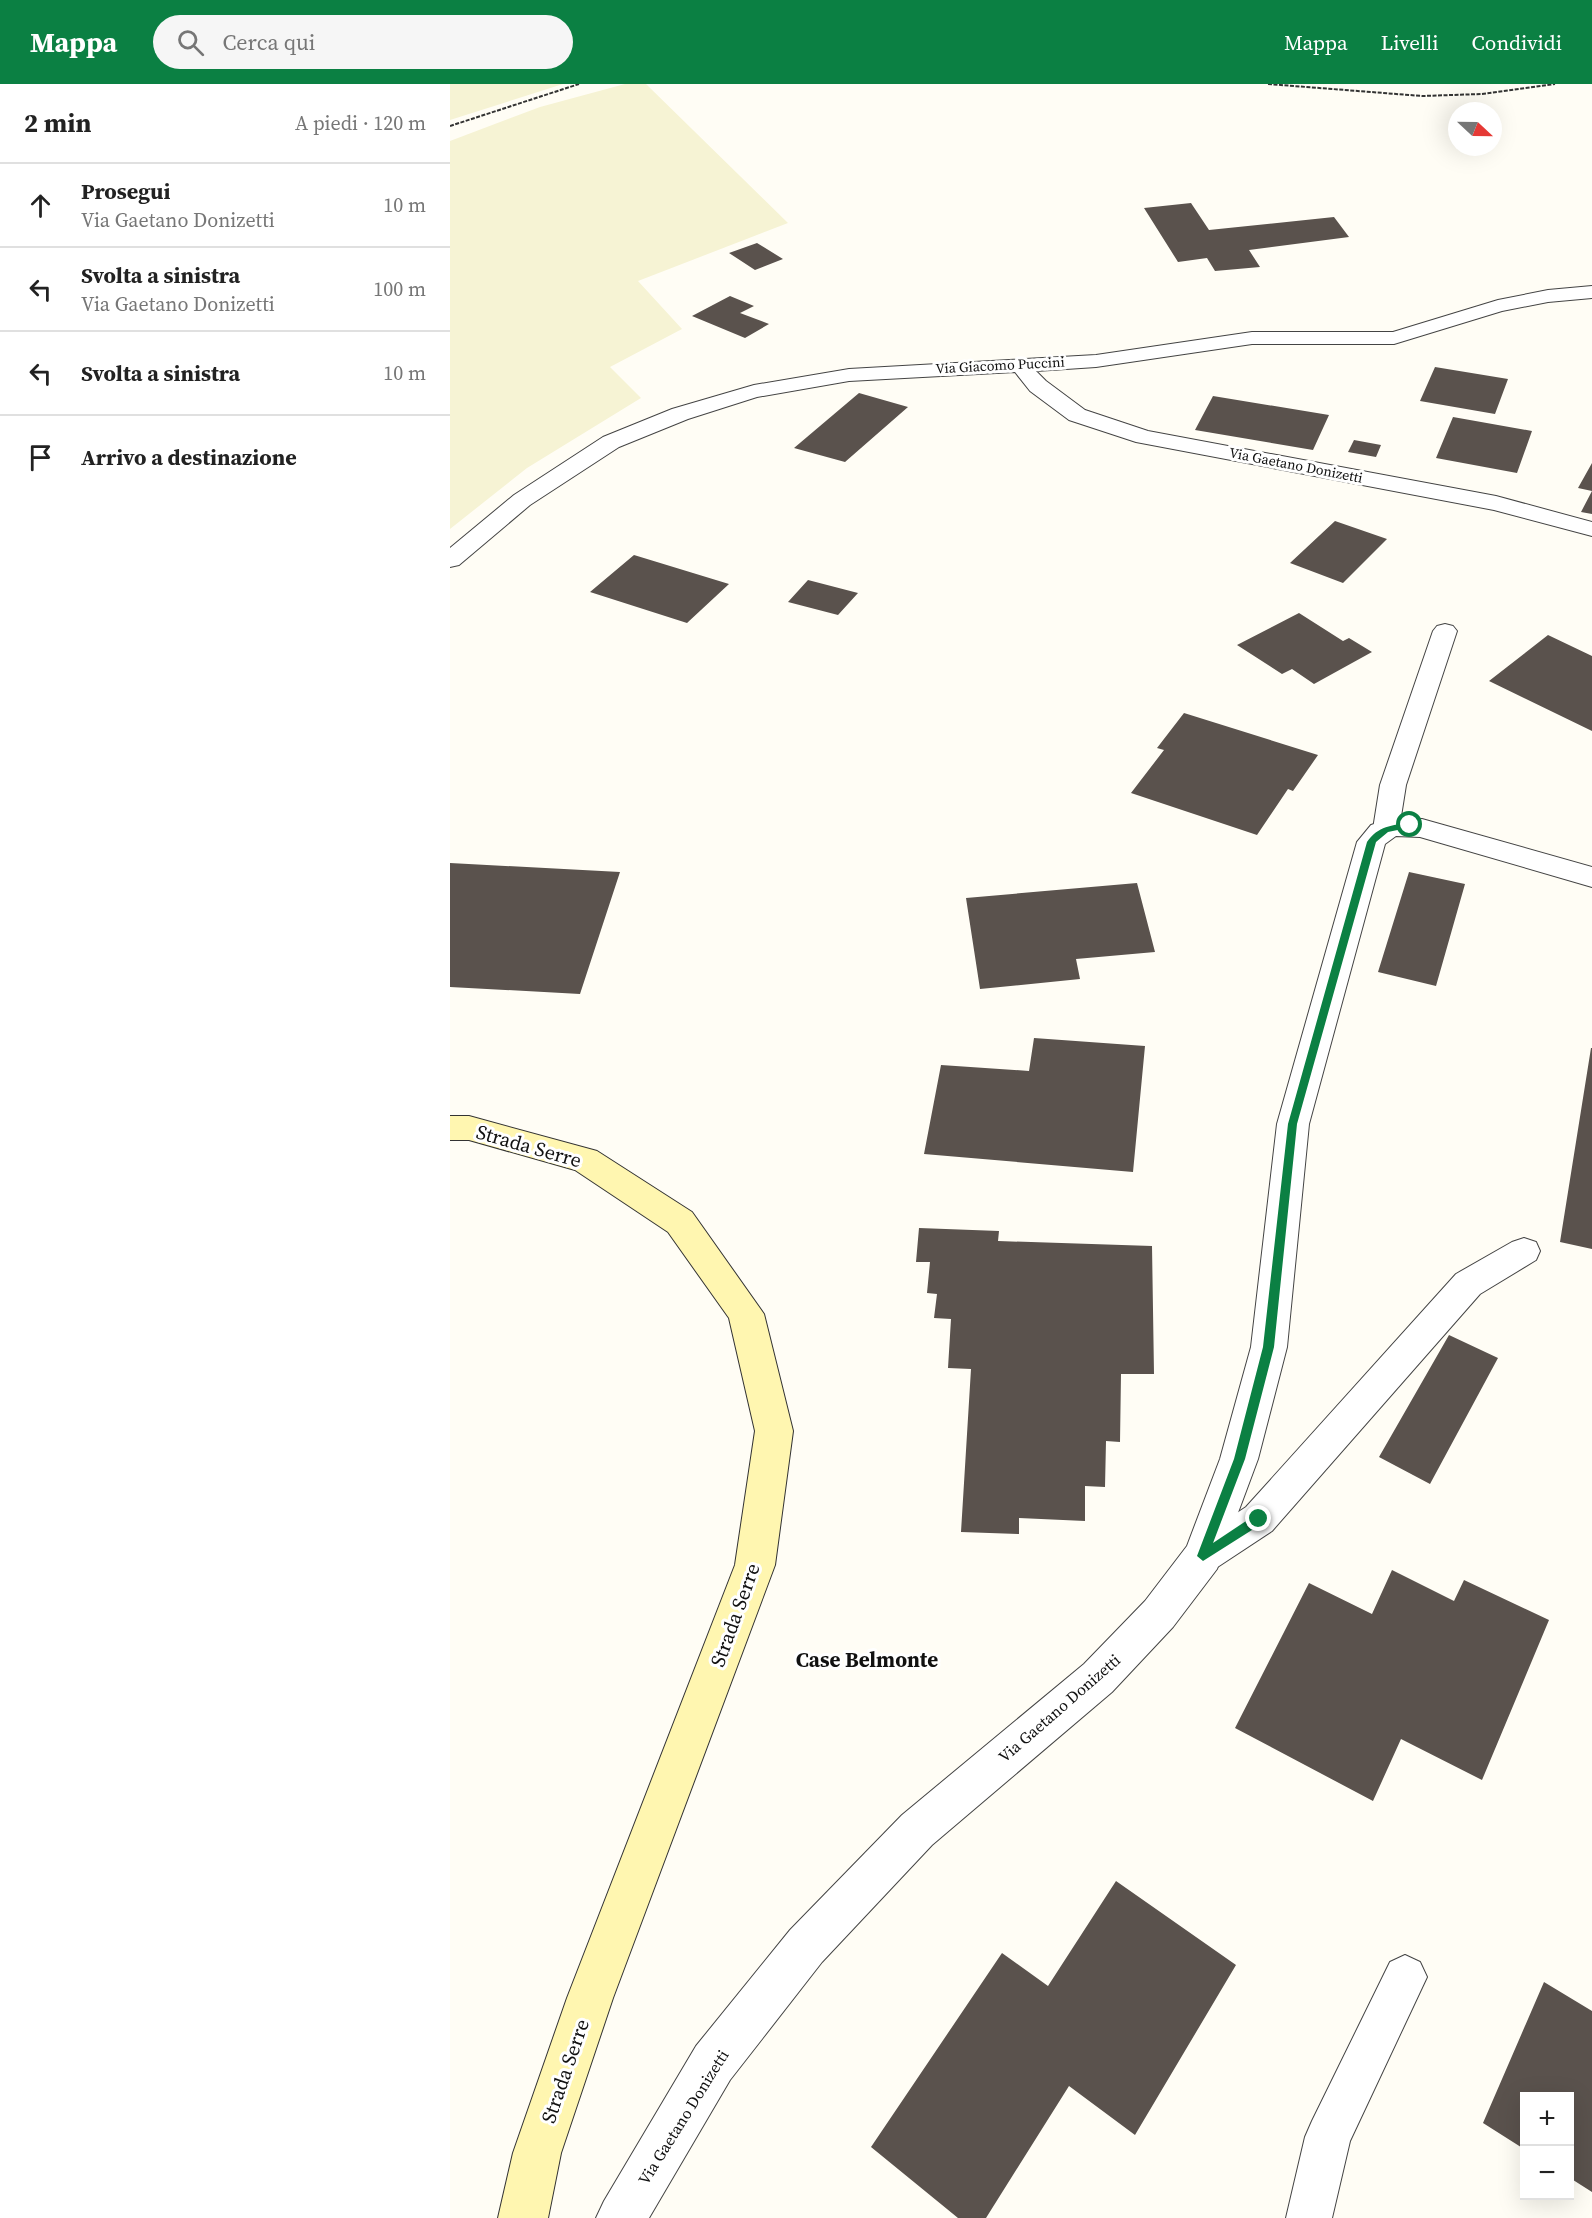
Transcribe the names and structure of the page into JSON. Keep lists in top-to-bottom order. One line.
{"streets":{"main road":["Strada Serre"],"street":["Via Giacomo Puccini","Via Gaetano Donizetti"]},"crossings":[["Via Giacomo Puccini","Via Gaetano Donizetti"]],"districts":["Case Belmonte"],"north":"right","page":{"header":"Mappa","search":"Cerca qui","nav":["Mappa","Livelli","Condividi"],"heading":["2 min","A piedi · 120 m"],"list":[["Prosegui","Via Gaetano Donizetti","10 m"],["Svolta a sinistra","Via Gaetano Donizetti","100 m"],["Svolta a sinistra","10 m"],"Arrivo a destinazione"],"map_buttons":["+","−"]}}
